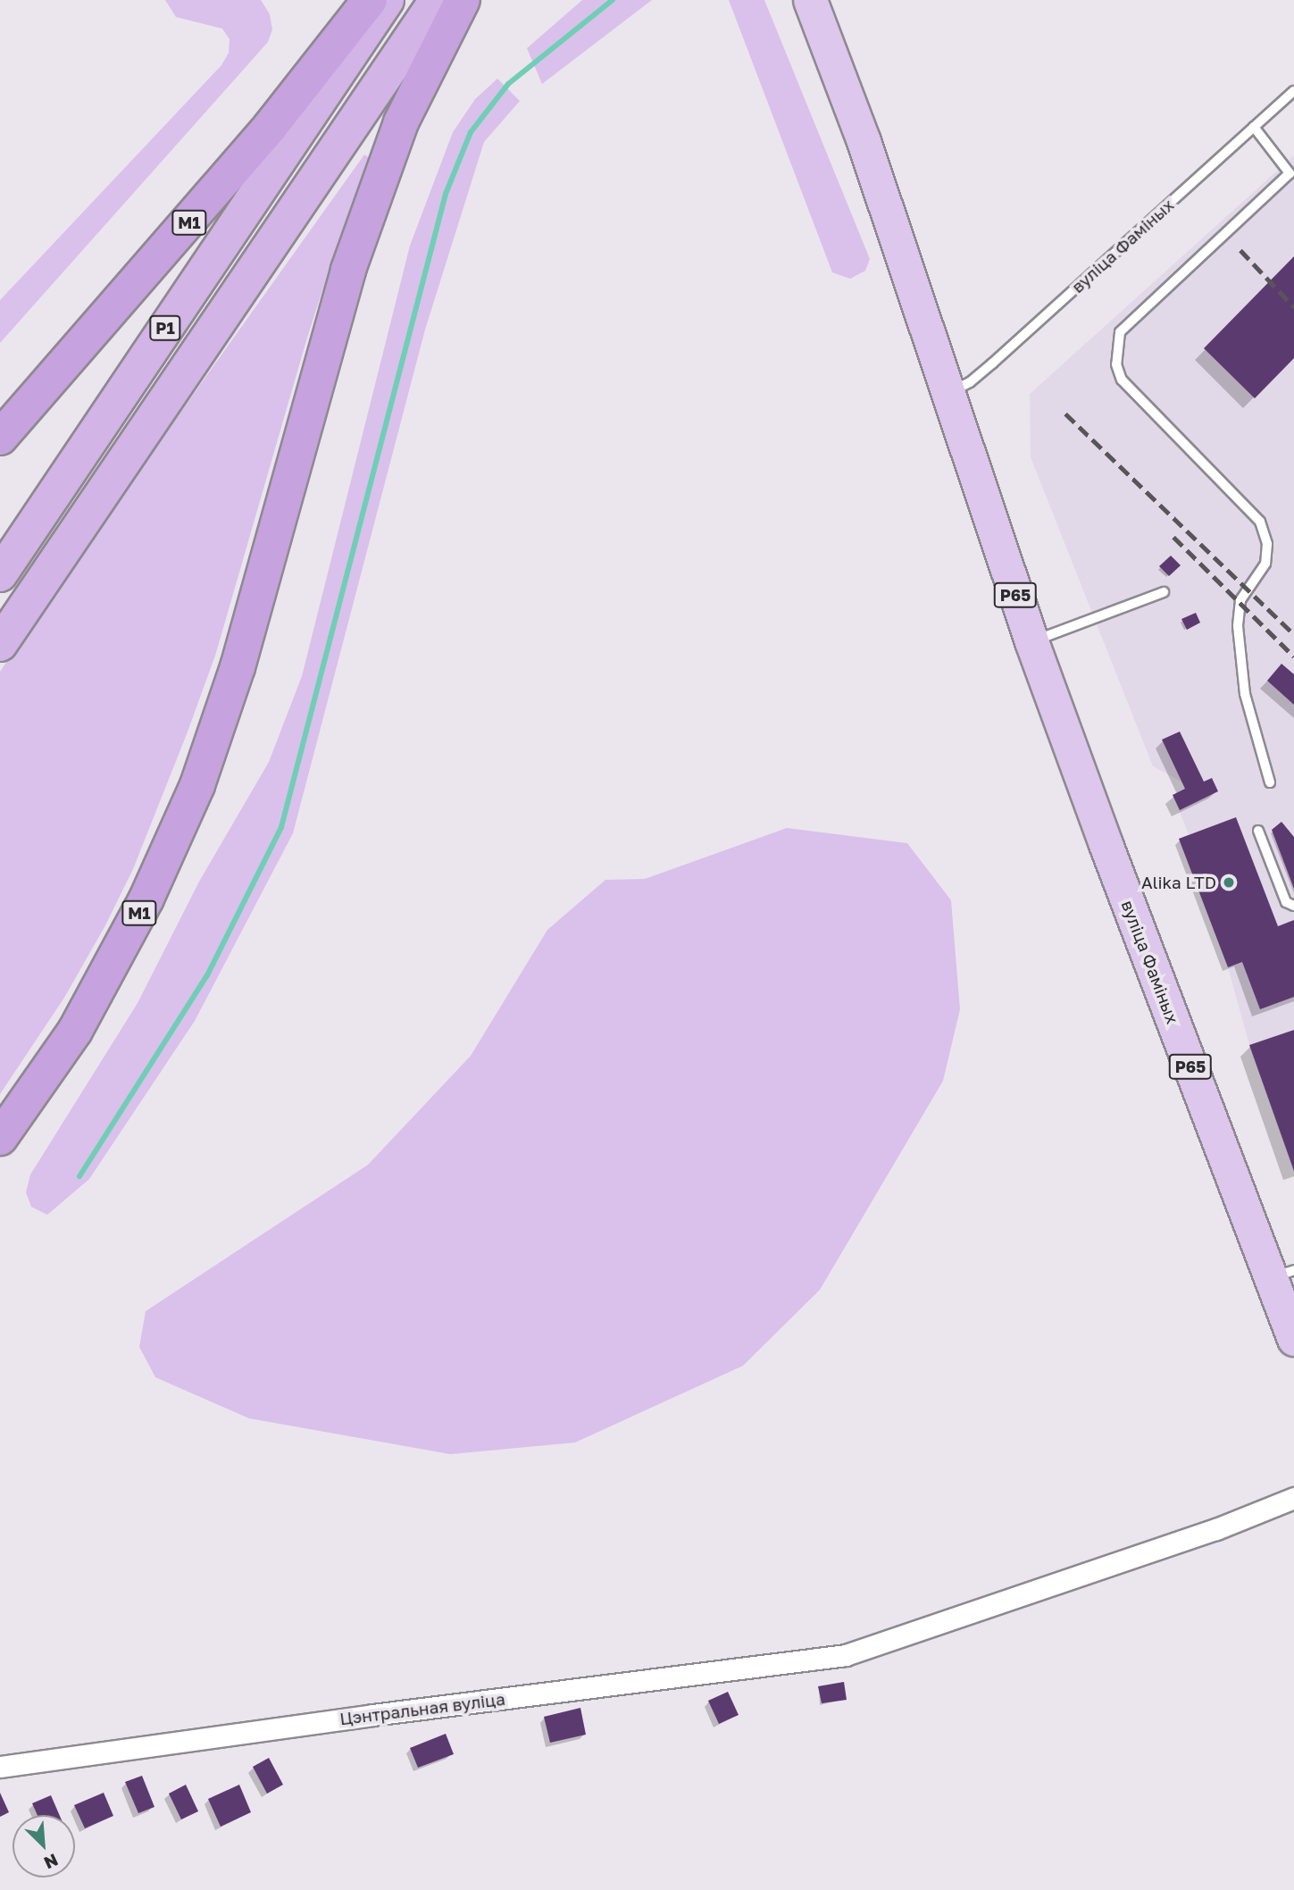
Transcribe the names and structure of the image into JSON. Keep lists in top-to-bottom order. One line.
{"streets":{"highway":["М1","Р1"],"main road":["вуліца Фаміных","Р65"],"street":["Цэнтральная вуліца"]},"crossings":[["вуліца Фаміных","Р65"]],"places":["Alika LTD"],"north":"bottom right"}
